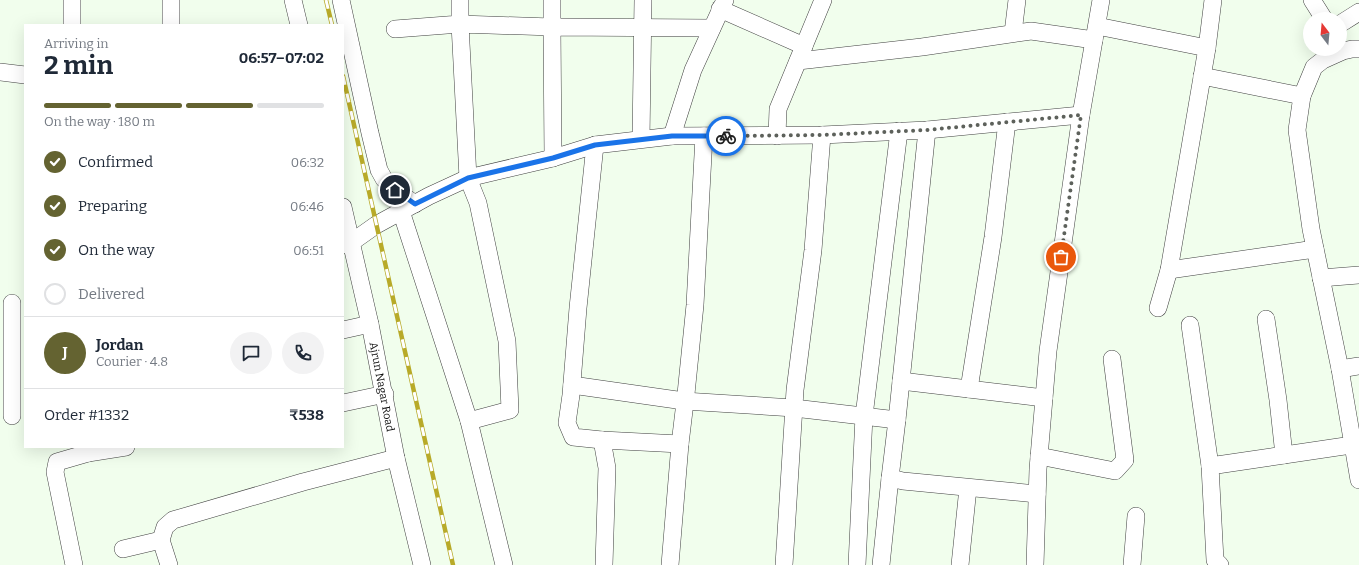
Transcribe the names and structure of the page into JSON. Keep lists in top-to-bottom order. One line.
{"streets":{"street":["Ajrun Nagar Road"]},"north":"top","page":{"heading":["2 min","Arriving in","06:57–07:02"],"panel":["Jordan","Courier · 4.8","Order #1332","₹538"],"bar":"On the way · 180 m","list":[["Confirmed","06:32"],["Preparing","06:46"],["On the way","06:51"],"Delivered"],"round":"J"}}
